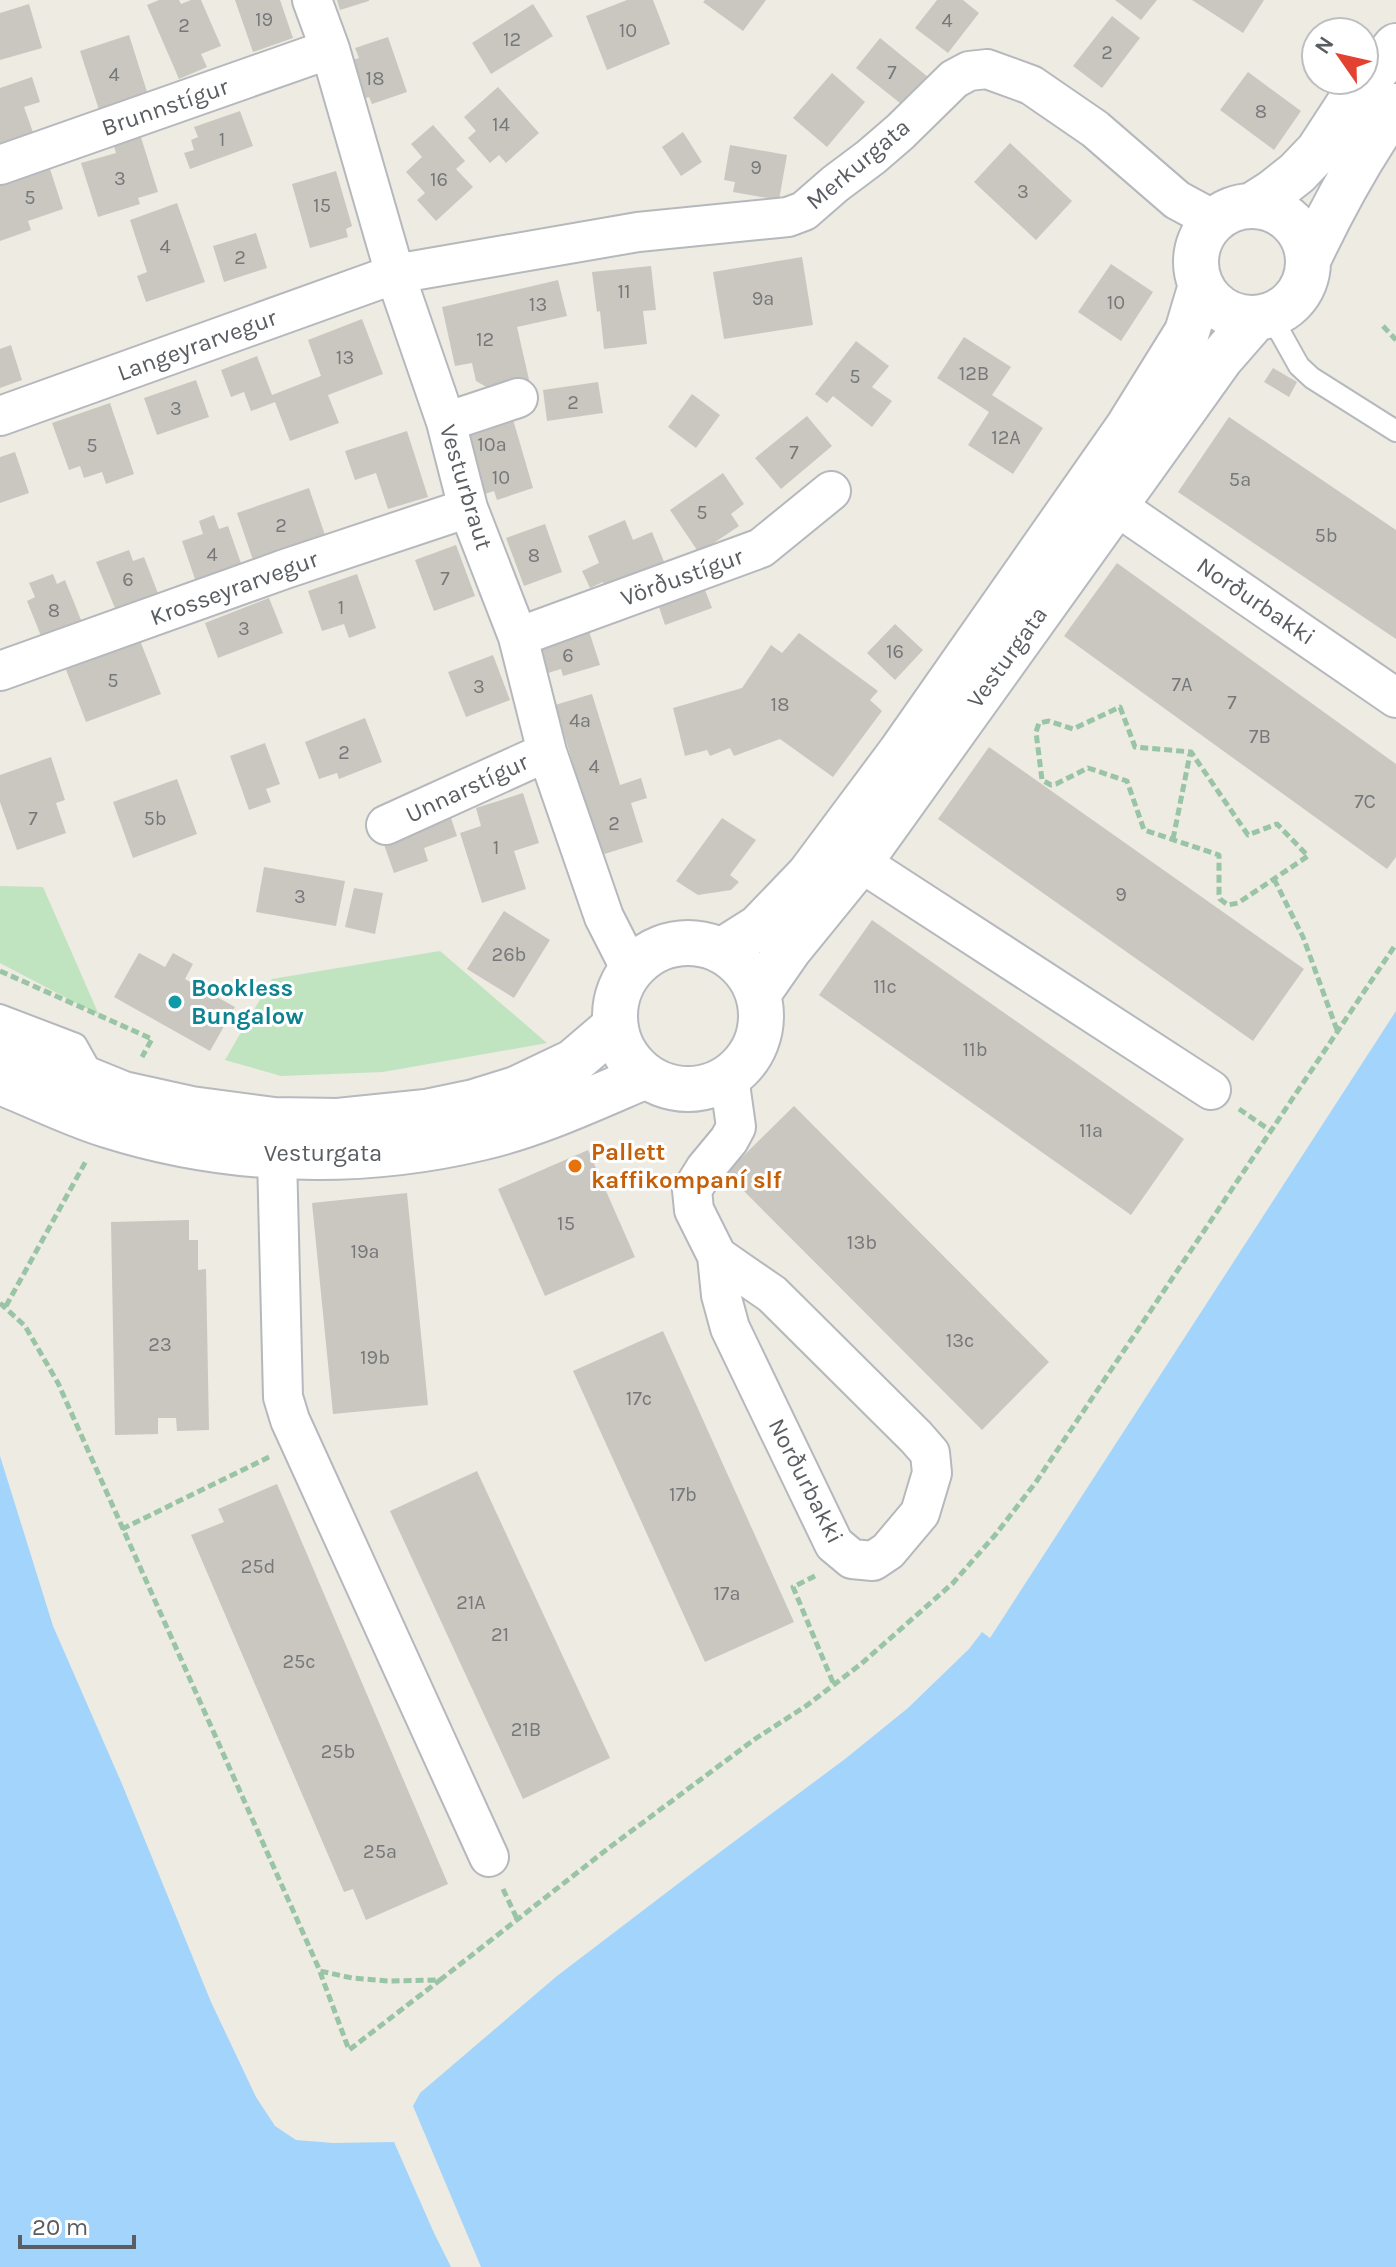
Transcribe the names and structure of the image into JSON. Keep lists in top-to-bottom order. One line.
{"streets":{"main road":["Vesturgata"],"street":["Brunnstígur","Merkurgata","Langeyrarvegur","Vesturbraut","Vörðustígur","Krosseyrarvegur","Norðurbakki","Unnarstígur"]},"crossings":[["Brunnstígur","Vesturbraut"],["Merkurgata","Langeyrarvegur"],["Merkurgata","Vesturbraut"],["Merkurgata","Vesturgata"],["Langeyrarvegur","Vesturbraut"],["Vesturbraut","Vörðustígur"],["Vesturbraut","Krosseyrarvegur"],["Vesturbraut","Norðurbakki"],["Vesturbraut","Vesturgata"],["Vesturbraut","Unnarstígur"],["Norðurbakki","Vesturgata"]],"places":["Bookless Bungalow","Pallett kaffikompaní slf"],"house_numbers":["19","4","2","10","12","2","7","4","18","8","14","1","9","3","16","3","5","15","4","2","11","9a","10","13","12","13","12B","5","2","3","12A","10a","5","7","10","5a","5","2","5b","4","8","7","6","1","8","3","16","6","5","7A","3","7","18","4a","7B","2","4","7C","7","5b","2","1","9","3","26b","11c","11b","11a","15","13b","19a","13c","23","19b","17c","17b","25d","17a","21A","21","25c","21B","25b","25a"],"scale_bar":"20 m","north":"top left"}
